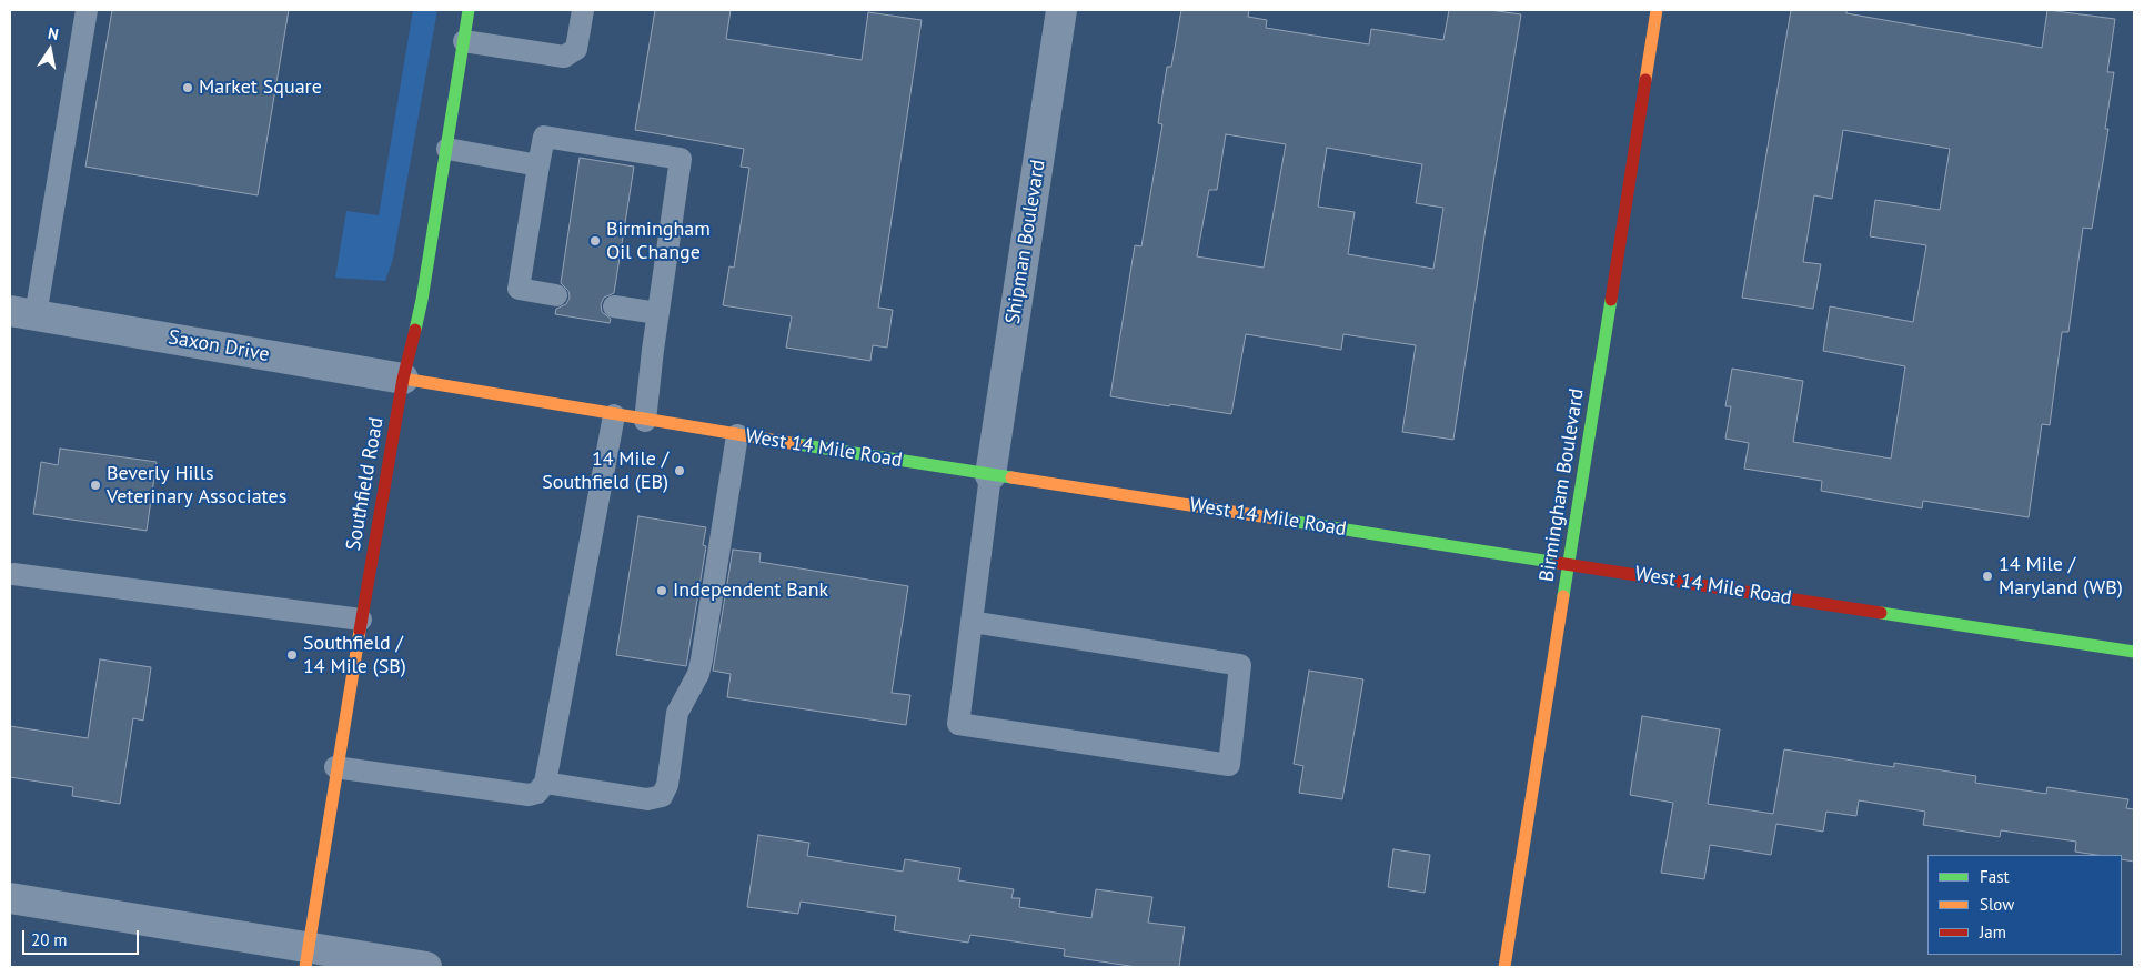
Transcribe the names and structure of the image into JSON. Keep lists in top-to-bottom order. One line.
{"streets":{"main road":["West 14 Mile Road","Southfield Road","Birmingham Boulevard"],"street":["Shipman Boulevard","Saxon Drive"]},"crossings":[["Shipman Boulevard","West 14 Mile Road"],["Saxon Drive","West 14 Mile Road"],["Saxon Drive","Southfield Road"],["West 14 Mile Road","Southfield Road"],["West 14 Mile Road","Birmingham Boulevard"]],"places":["Market Square","Birmingham Oil Change","14 Mile / Southfield (EB)","Beverly Hills Veterinary Associates","14 Mile / Maryland (WB)","Independent Bank","Southfield / 14 Mile (SB)"],"legend":["Fast","Slow","Jam"],"scale_bar":"20 m","north":"top"}
